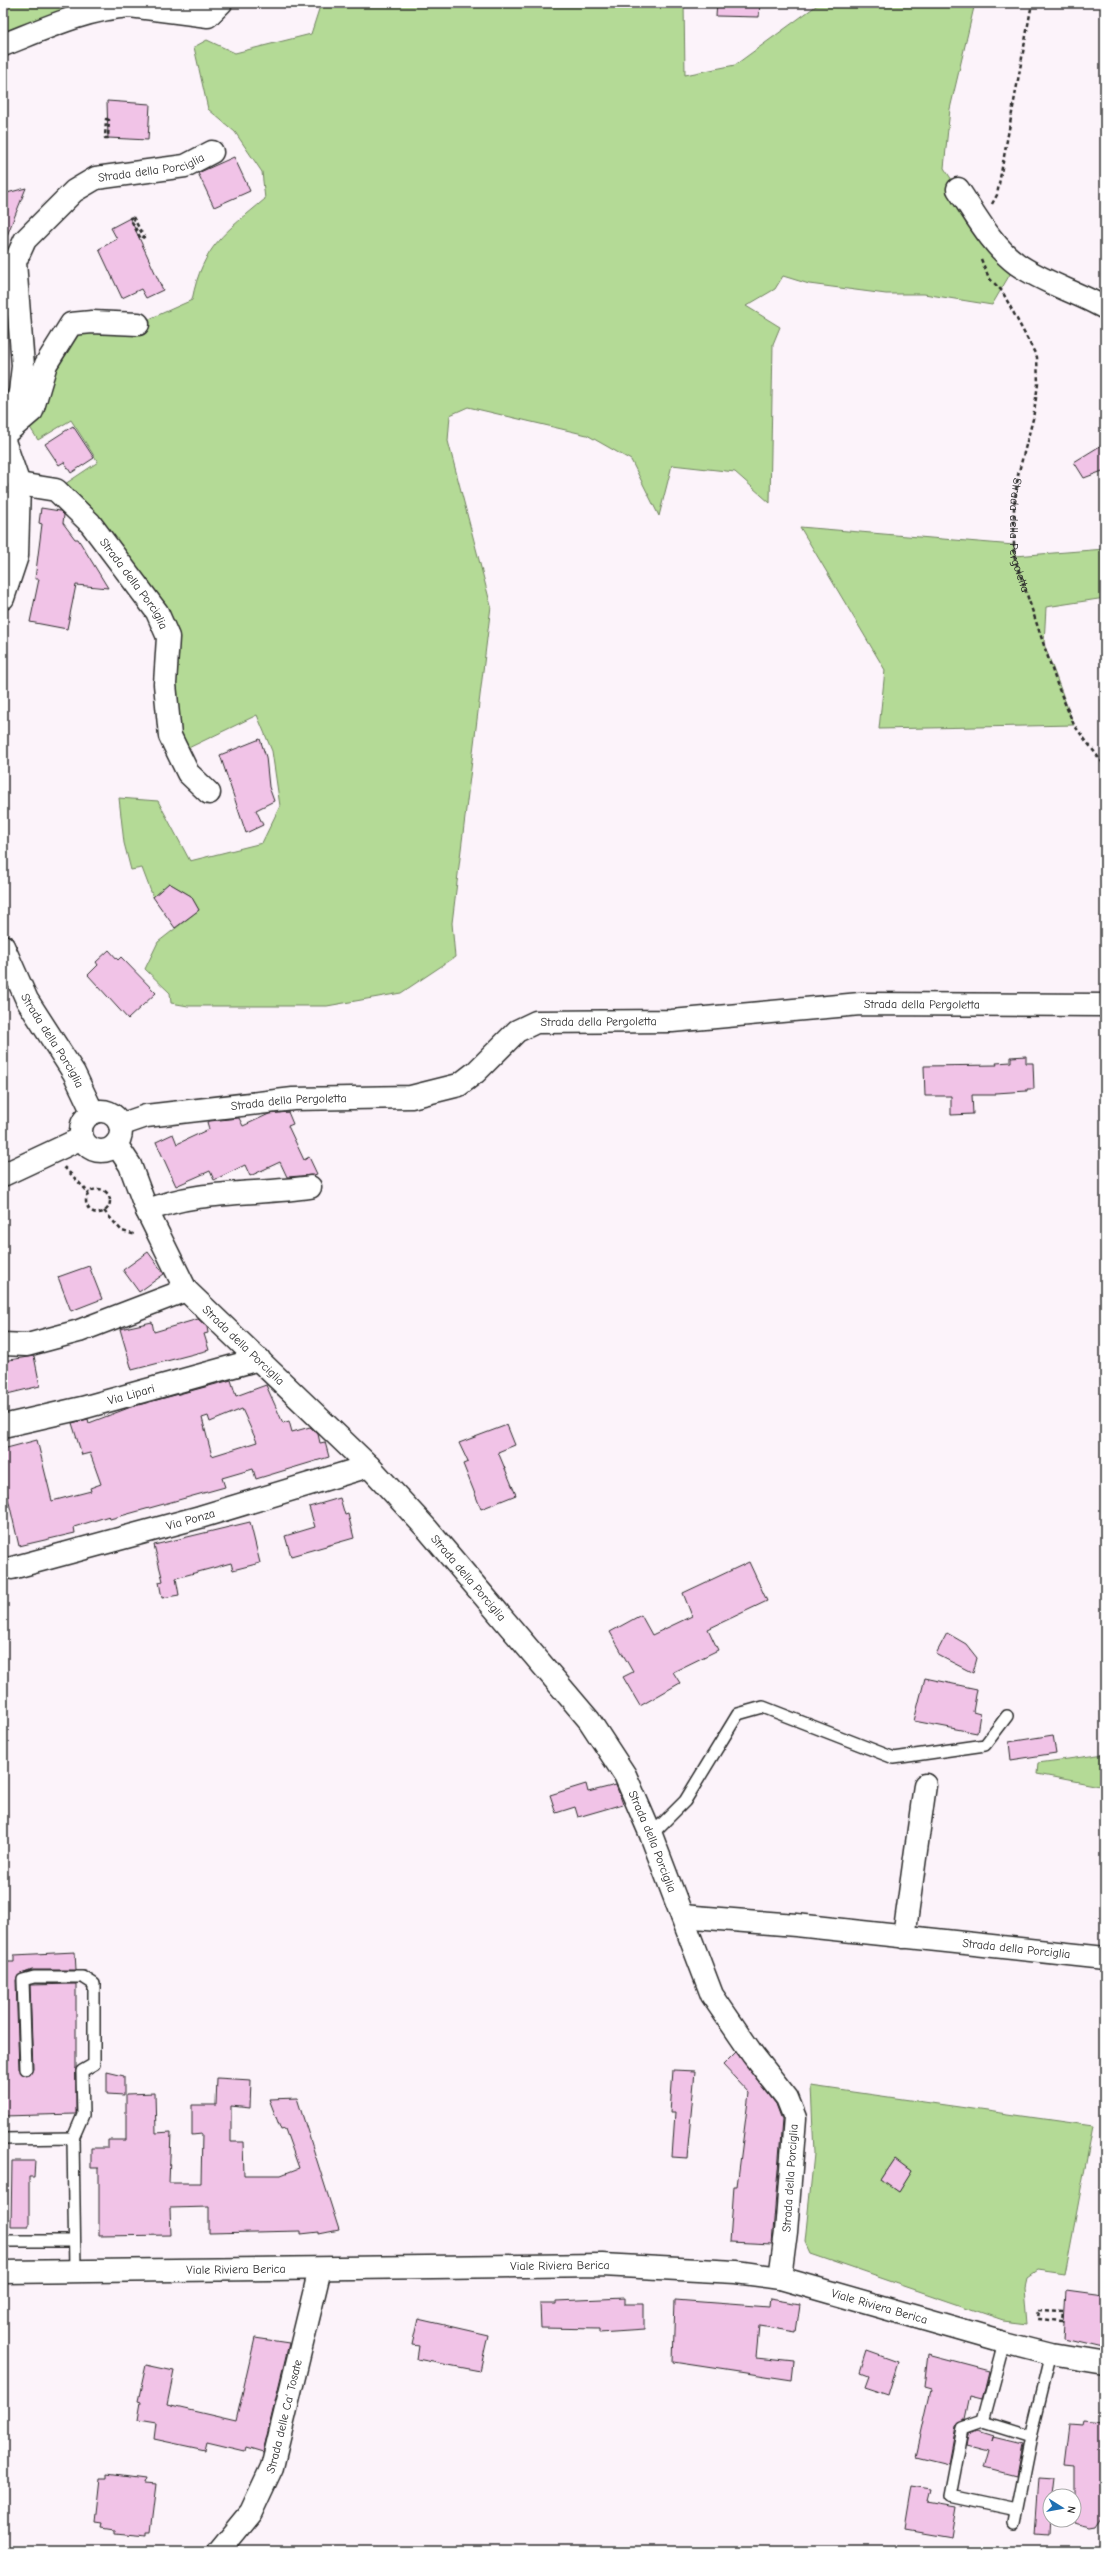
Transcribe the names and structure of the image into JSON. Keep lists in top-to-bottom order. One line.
{"streets":{"street":["Strada della Porciglia","Strada della Pergoletta","Via Lipari","Via Ponza","Viale Riviera Berica","Strada delle Ca' Tosate"]},"crossings":[["Strada della Porciglia","Strada della Pergoletta"],["Strada della Porciglia","Via Lipari"],["Strada della Porciglia","Via Ponza"],["Strada della Porciglia","Viale Riviera Berica"],["Viale Riviera Berica","Strada delle Ca' Tosate"]],"north":"right"}
